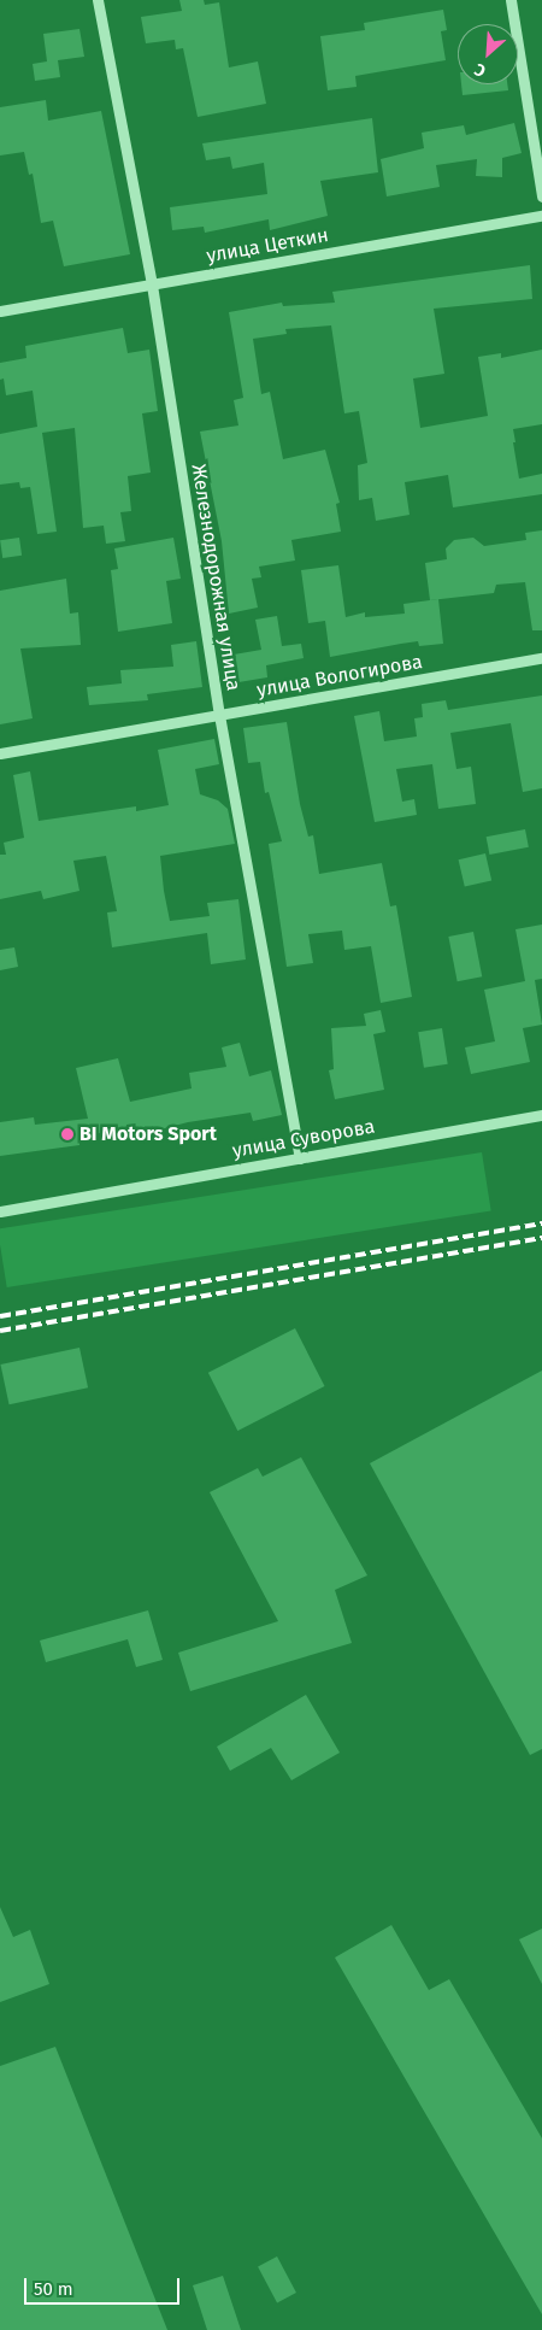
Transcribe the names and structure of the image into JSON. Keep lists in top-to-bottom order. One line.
{"streets":{"street":["улица Цеткин","Железнодорожная улица","улица Вологирова","улица Суворова"]},"crossings":[["улица Цеткин","Железнодорожная улица"],["Железнодорожная улица","улица Вологирова"],["Железнодорожная улица","улица Суворова"]],"places":["BI Motors Sport"],"scale_bar":"50 m","north":"bottom left"}
